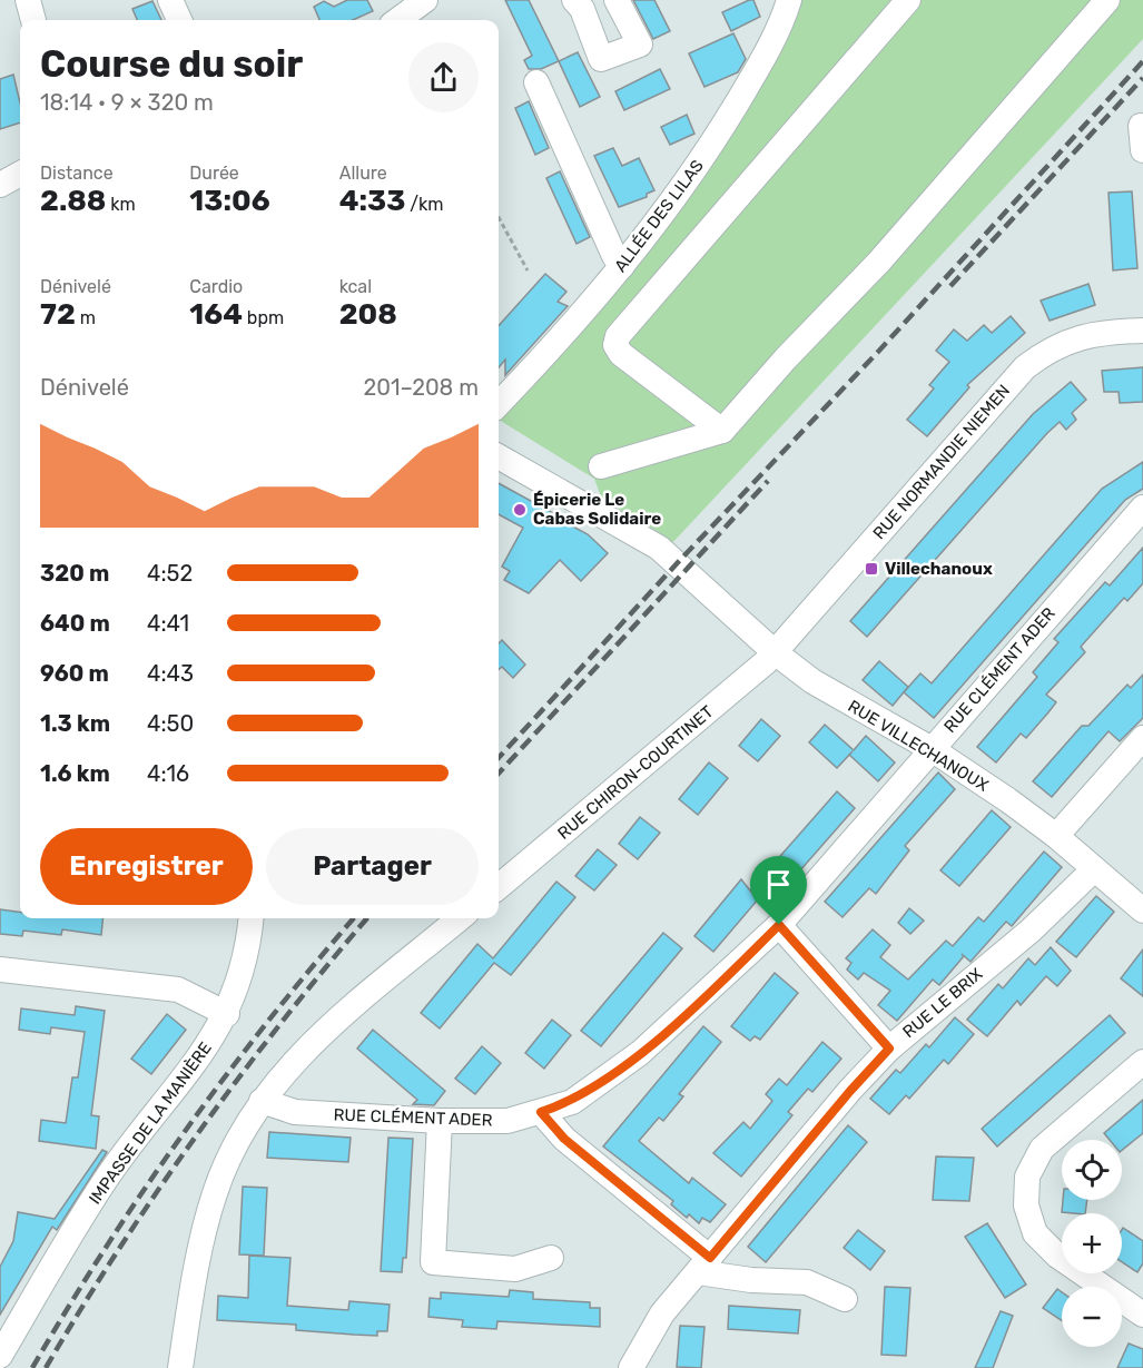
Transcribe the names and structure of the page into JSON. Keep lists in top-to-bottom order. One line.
{"streets":{"street":["ALLÉE DES LILAS","RUE NORMANDIE NIEMEN","RUE CLÉMENT ADER","RUE VILLECHANOUX","RUE CHIRON-COURTINET","RUE LE BRIX","IMPASSE DE LA MANIÈRE"]},"crossings":[["RUE NORMANDIE NIEMEN","RUE VILLECHANOUX"],["RUE NORMANDIE NIEMEN","RUE CHIRON-COURTINET"],["RUE CLÉMENT ADER","RUE VILLECHANOUX"],["RUE VILLECHANOUX","RUE CHIRON-COURTINET"],["RUE VILLECHANOUX","RUE LE BRIX"]],"places":{"other":["Épicerie Le Cabas Solidaire"],"transit":["Villechanoux"]},"page":{"heading":["Course du soir","18:14 · 9 × 320 m"],"stats":[["Distance","2.88 km"],["Durée","13:06"],["Allure","4:33 /km"],["Dénivelé","72 m"],["Cardio","164 bpm"],["kcal","208"]],"chart":["Dénivelé","201–208 m"],"list":[{"name":"320 m","note":"4:52"},{"name":"640 m","note":"4:41"},{"name":"960 m","note":"4:43"},{"name":"1.3 km","note":"4:50"},{"name":"1.6 km","note":"4:16"}],"buttons":["Enregistrer","Partager"],"map_buttons":["+","−"]}}
